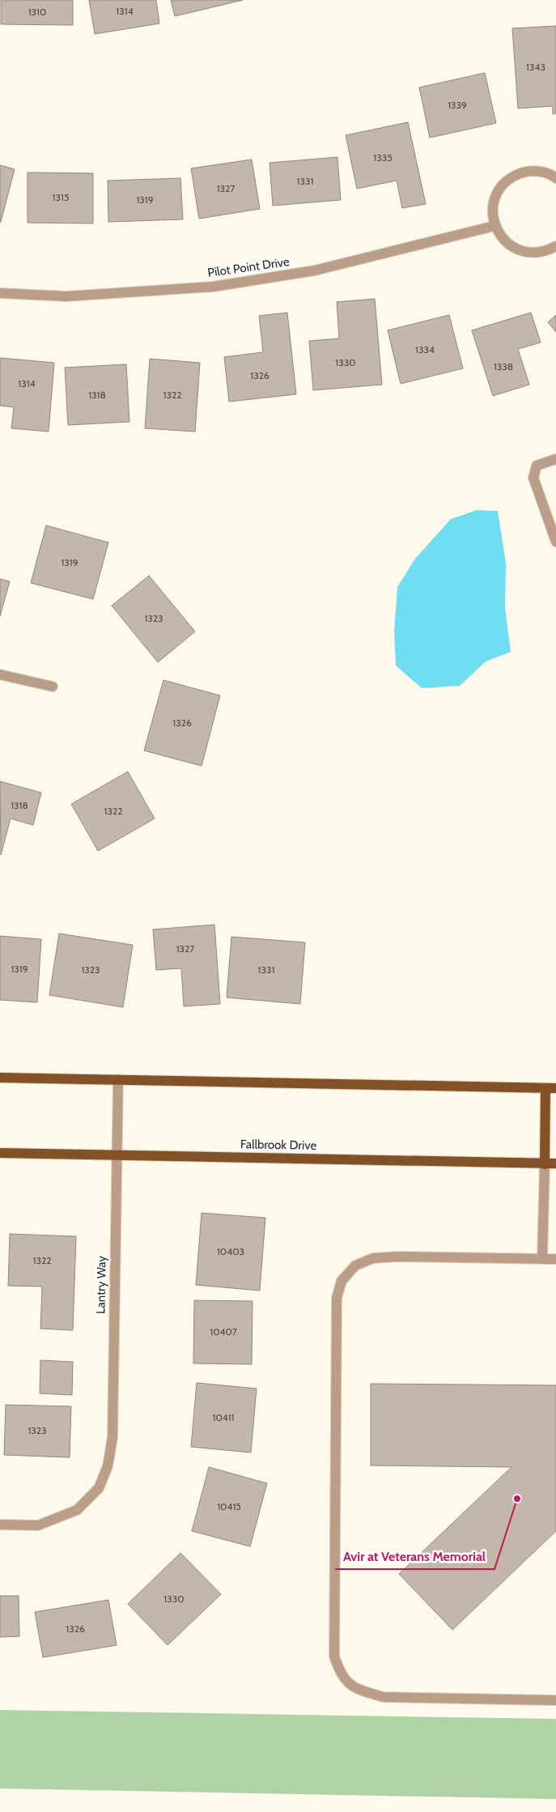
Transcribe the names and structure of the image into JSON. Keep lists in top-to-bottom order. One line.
{"streets":{"main road":["Fallbrook Drive"],"street":["Pilot Point Drive","Lantry Way"]},"crossings":[["Fallbrook Drive","Lantry Way"]],"places":["Avir at Veterans Memorial"],"house_numbers":["1314","1310","1343","1339","1335","1331","1327","1315","1319","1334","1330","1338","1326","1314","1318","1322","1319","1323","1326","1318","1322","1327","1319","1323","1331","10403","1322","10407","10411","1323","10415","1330","1326"]}
